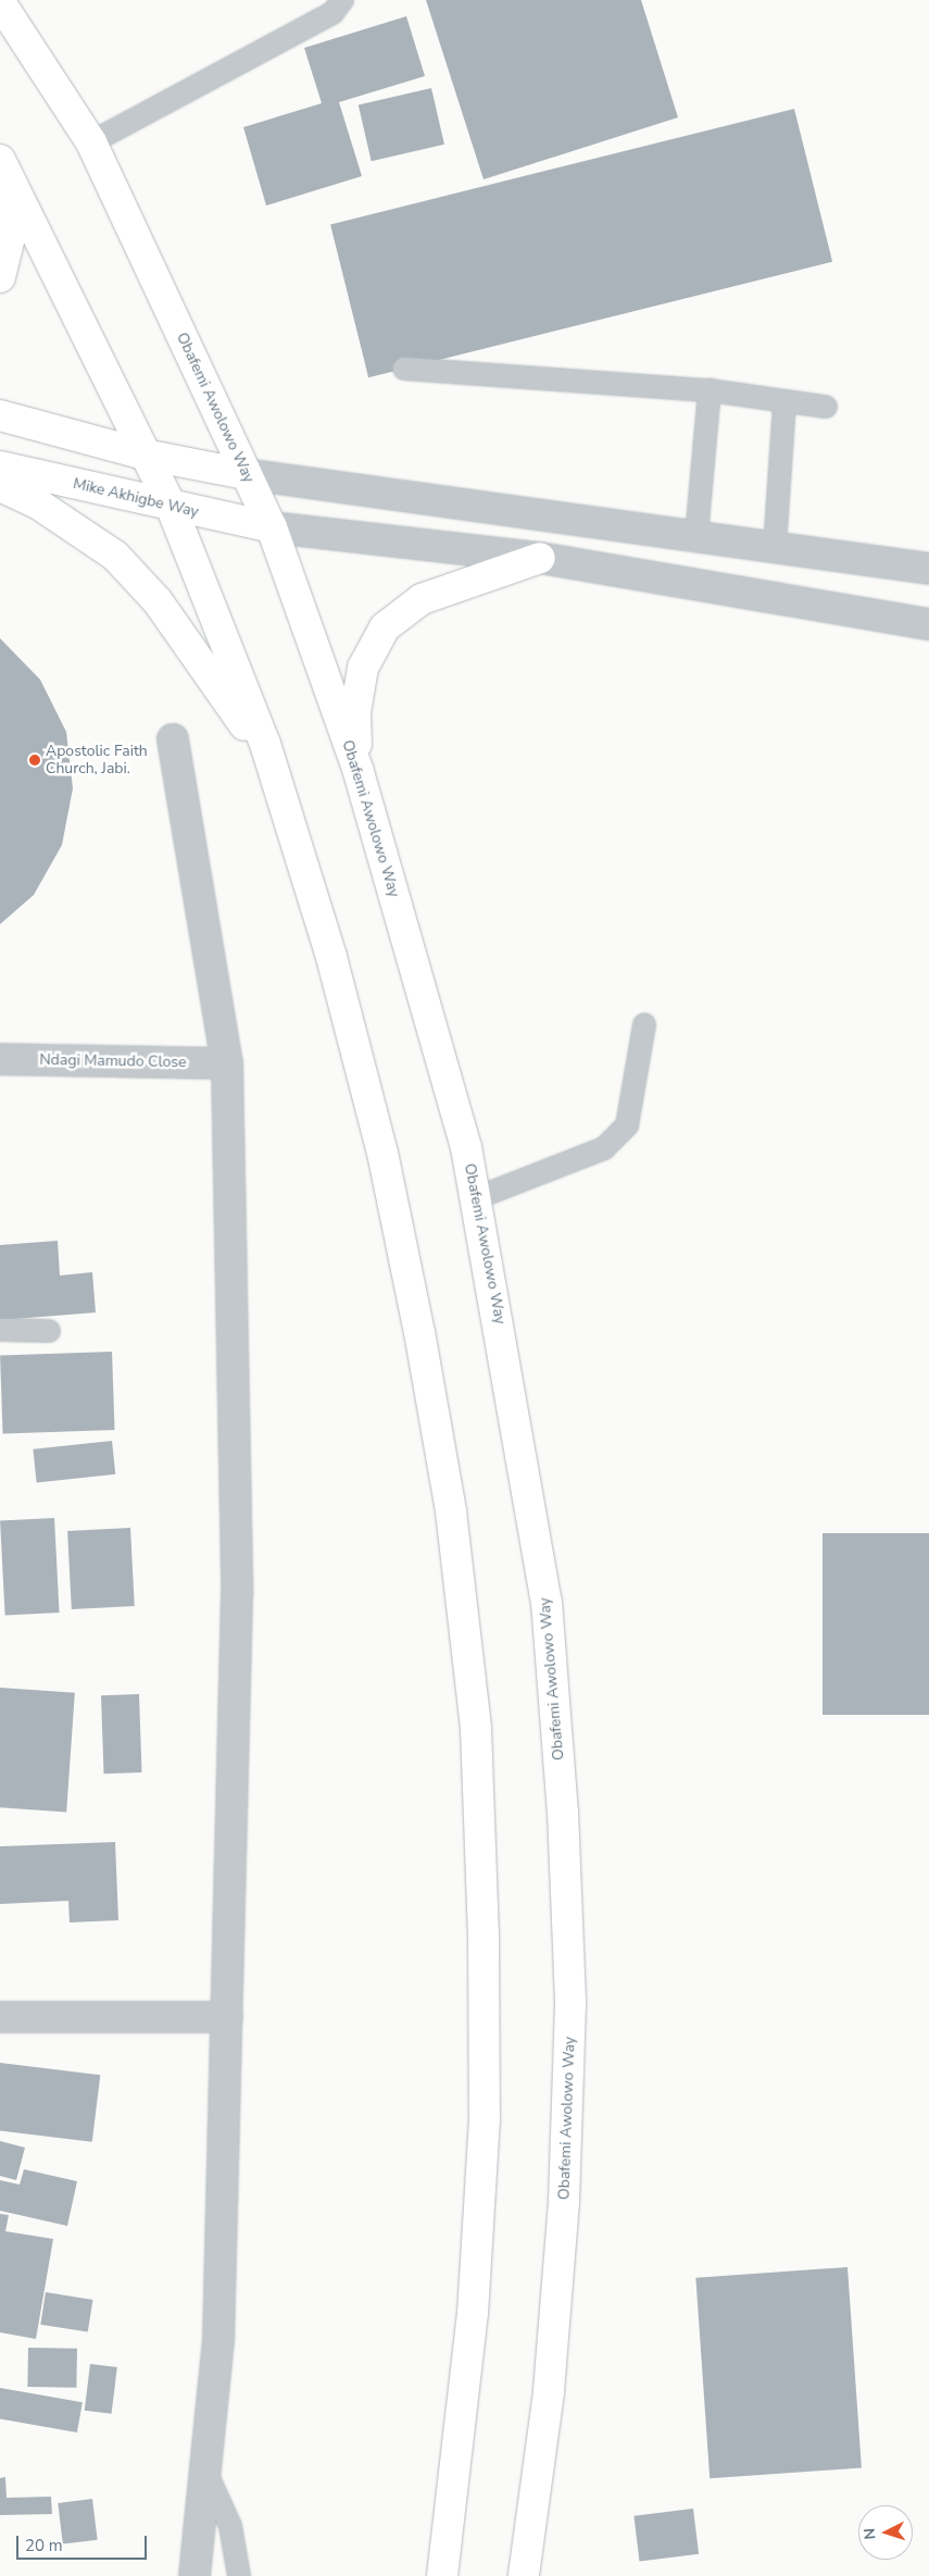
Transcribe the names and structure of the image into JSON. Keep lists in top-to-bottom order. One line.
{"streets":{"main road":["Obafemi Awolowo Way","Mike Akhigbe Way"],"street":["Ndagi Mamudo Close"]},"crossings":[["Obafemi Awolowo Way","Mike Akhigbe Way"]],"places":["Apostolic Faith Church, Jabi."],"scale_bar":"20 m","north":"left"}
